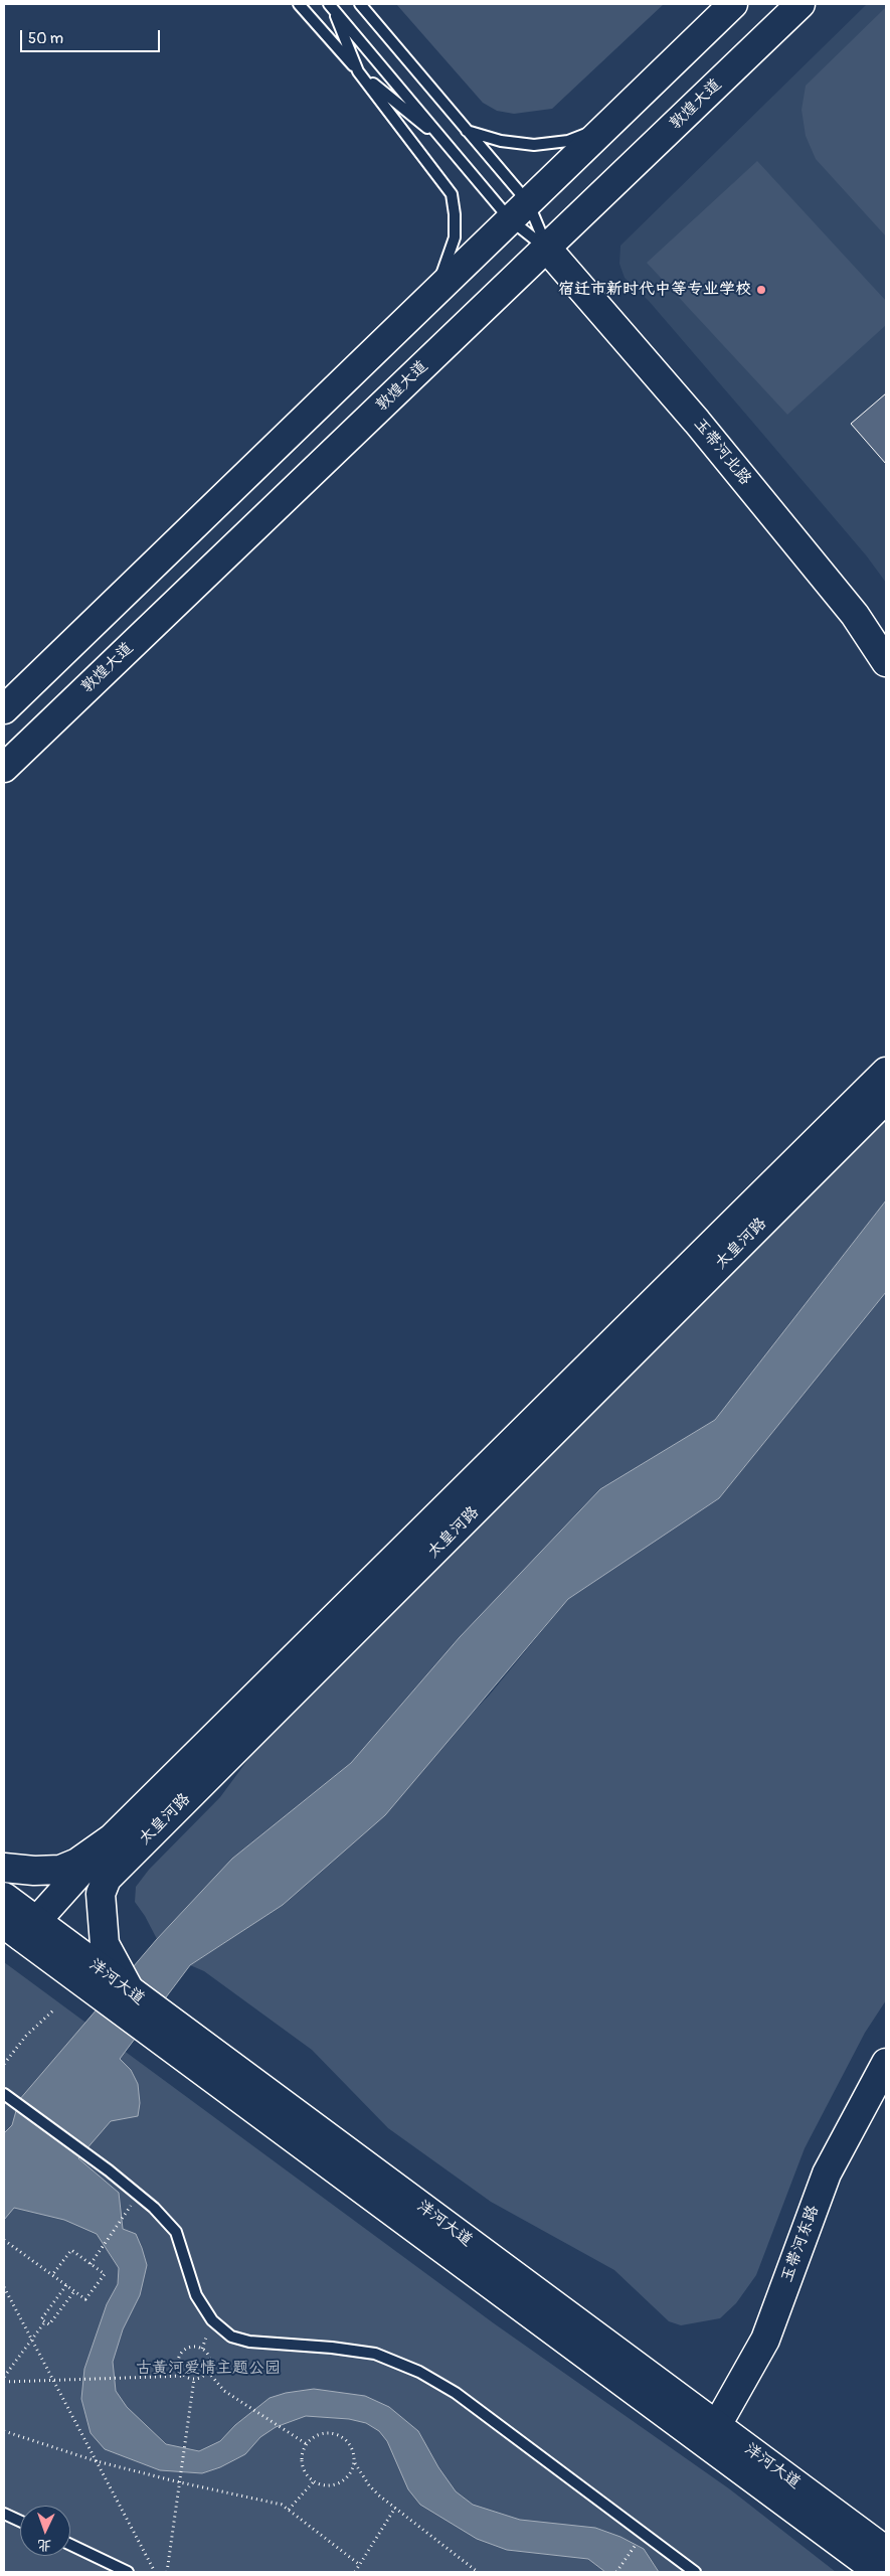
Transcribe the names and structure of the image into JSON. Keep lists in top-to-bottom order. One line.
{"streets":{"main road":["敦煌大道","玉带河北路","太皇河路","洋河大道","玉带河东路"]},"crossings":[["敦煌大道","玉带河北路"],["太皇河路","洋河大道"],["洋河大道","玉带河东路"]],"parks":["古黄河爱情主题公园"],"places":["宿迁市新时代中等专业学校"],"scale_bar":"50 m","north":"bottom"}
